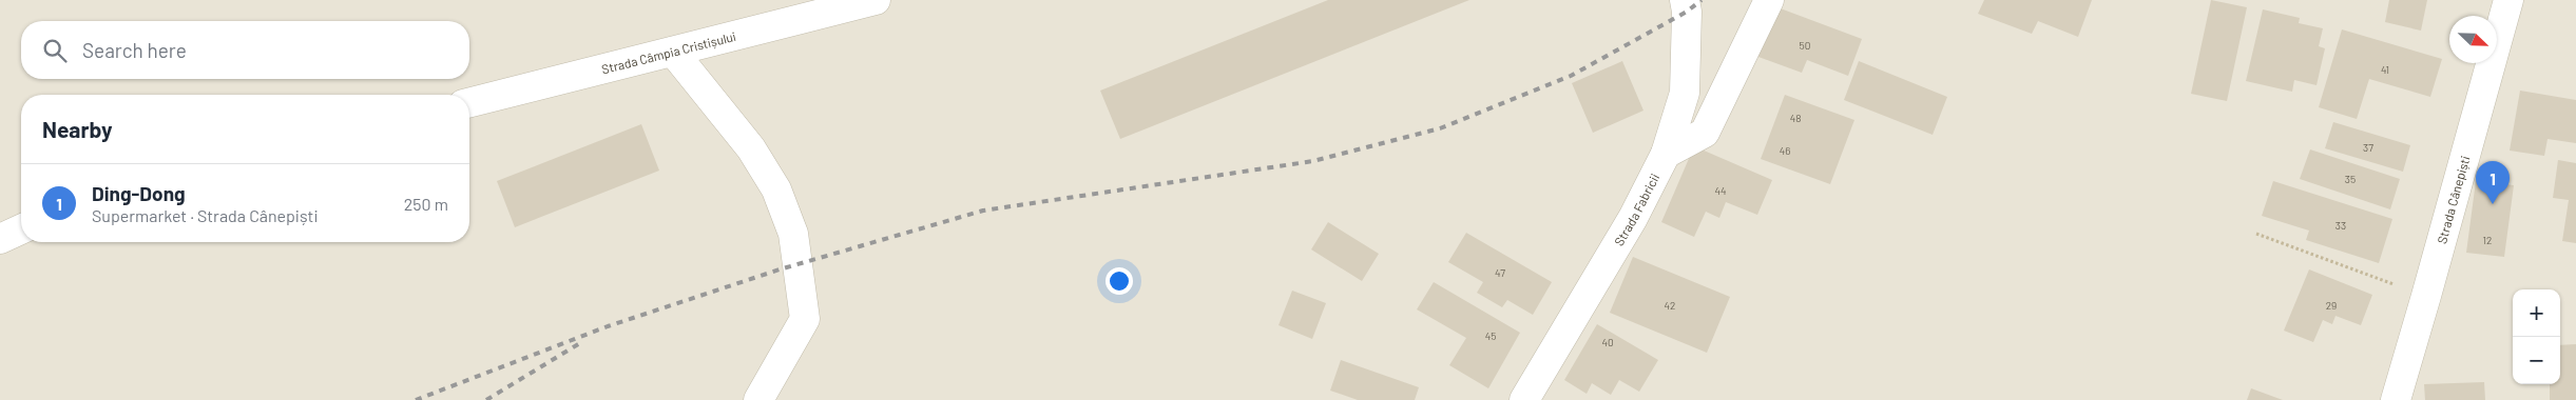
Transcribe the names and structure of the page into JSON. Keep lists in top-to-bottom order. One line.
{"streets":{"street":["Strada Câmpia Cristișului","Strada Cânepiști","Strada Fabricii"]},"house_numbers":["50","41","48","37","46","35","44","33","12","47","42","29","45","40"],"north":"bottom right","page":{"search":"Search here","heading":"Nearby","pins":"1","list":[{"mark":"1","name":"Ding-Dong","note":"Supermarket · Strada Cânepiști","value":"250 m"}],"map_buttons":["+","−"]}}
